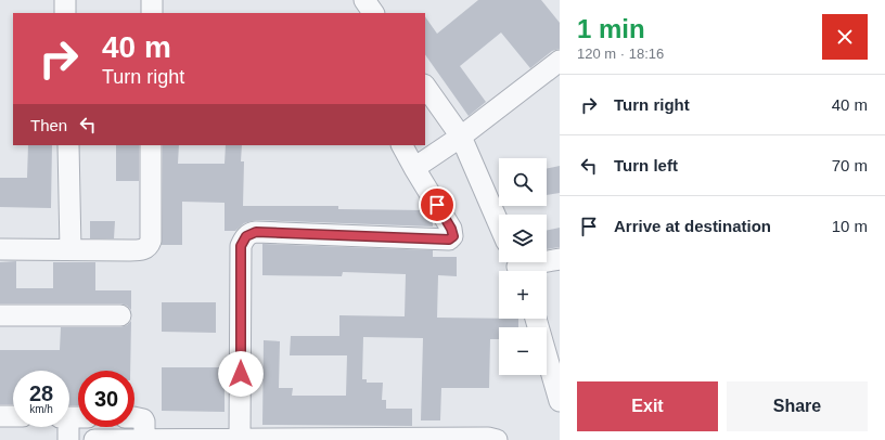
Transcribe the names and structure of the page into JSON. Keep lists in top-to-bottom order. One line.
{"page":{"heading":["1 min","120 m · 18:16"],"turn":["40 m","Turn right"],"list":[{"name":"Turn right","value":"40 m"},{"name":"Turn left","value":"70 m"},{"name":"Arrive at destination","value":"10 m"}],"then":"Then","map_buttons":["+","−"],"speed":"28 km/h","limit":"30","buttons":["Exit","Share"]}}
